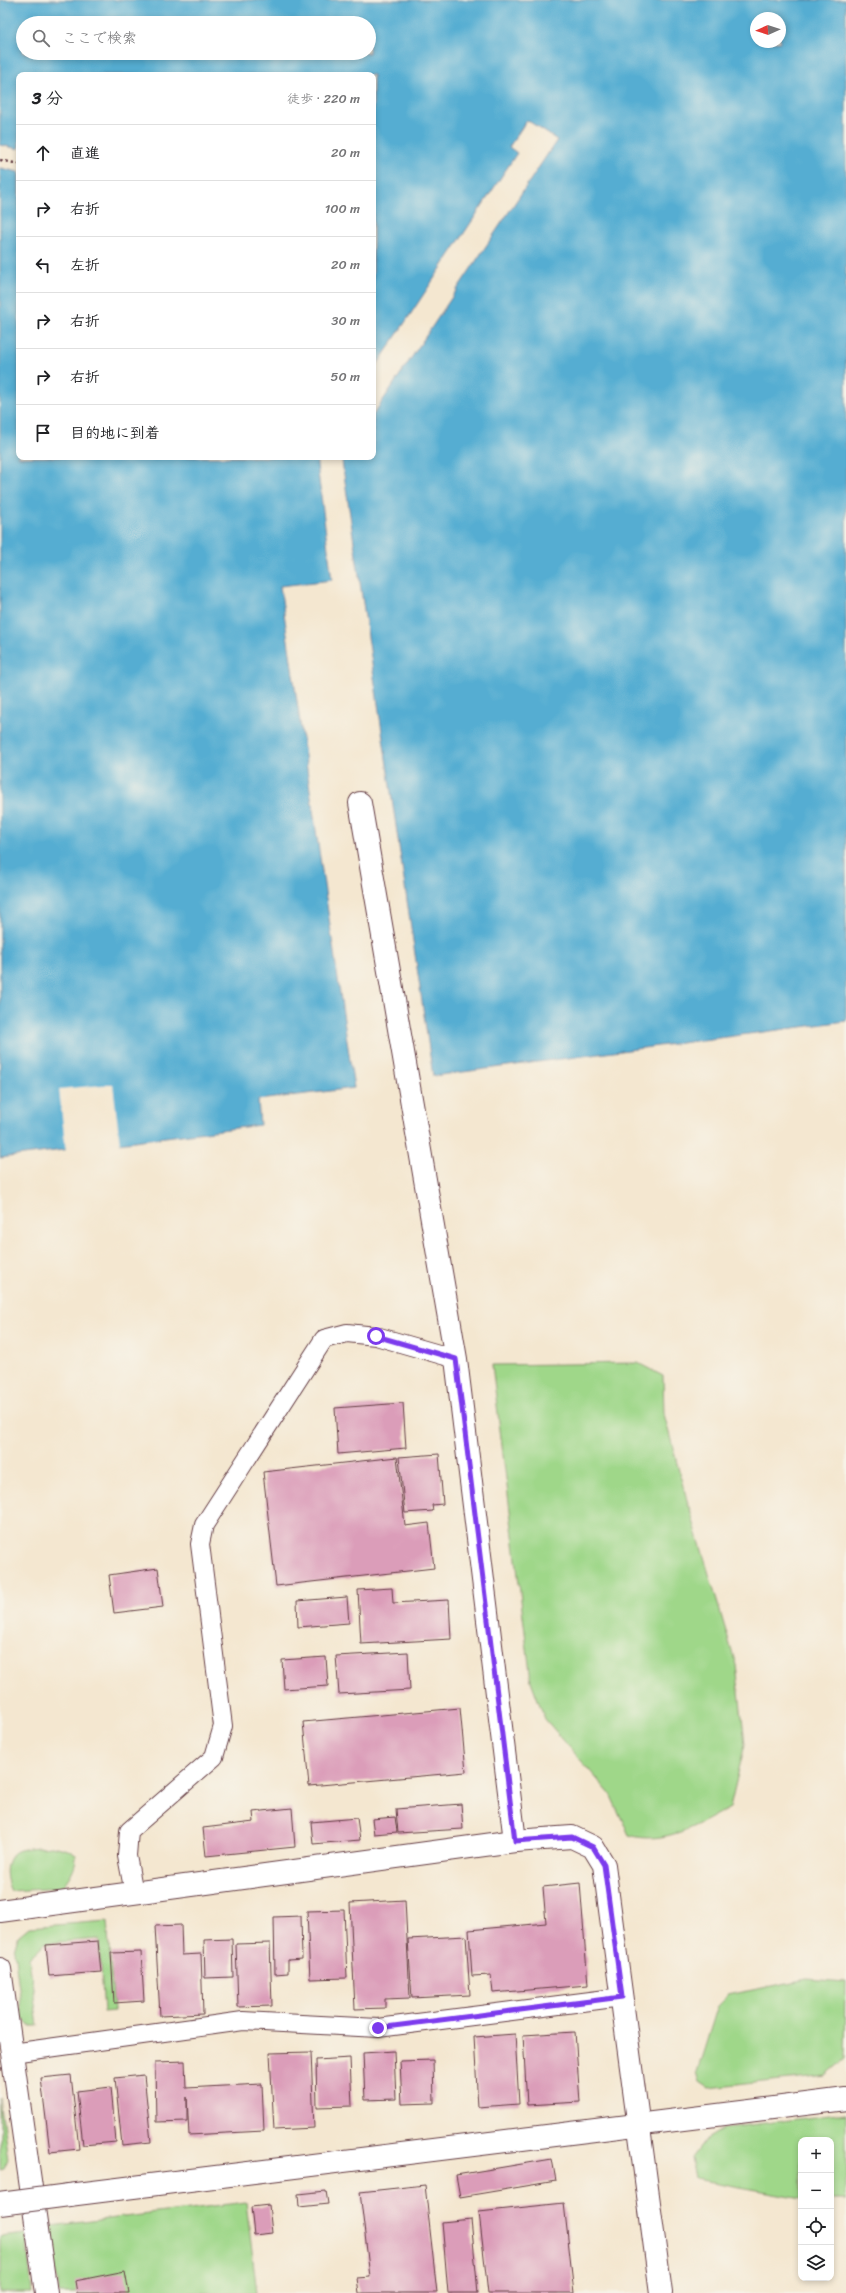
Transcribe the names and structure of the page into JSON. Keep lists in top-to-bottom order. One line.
{"north":"left","page":{"search":"ここで検索","heading":["3 分","徒歩 · 220 m"],"list":[["直進","20 m"],["右折","100 m"],["左折","20 m"],["右折","30 m"],["右折","50 m"],"目的地に到着"],"map_buttons":["+","−"]}}
